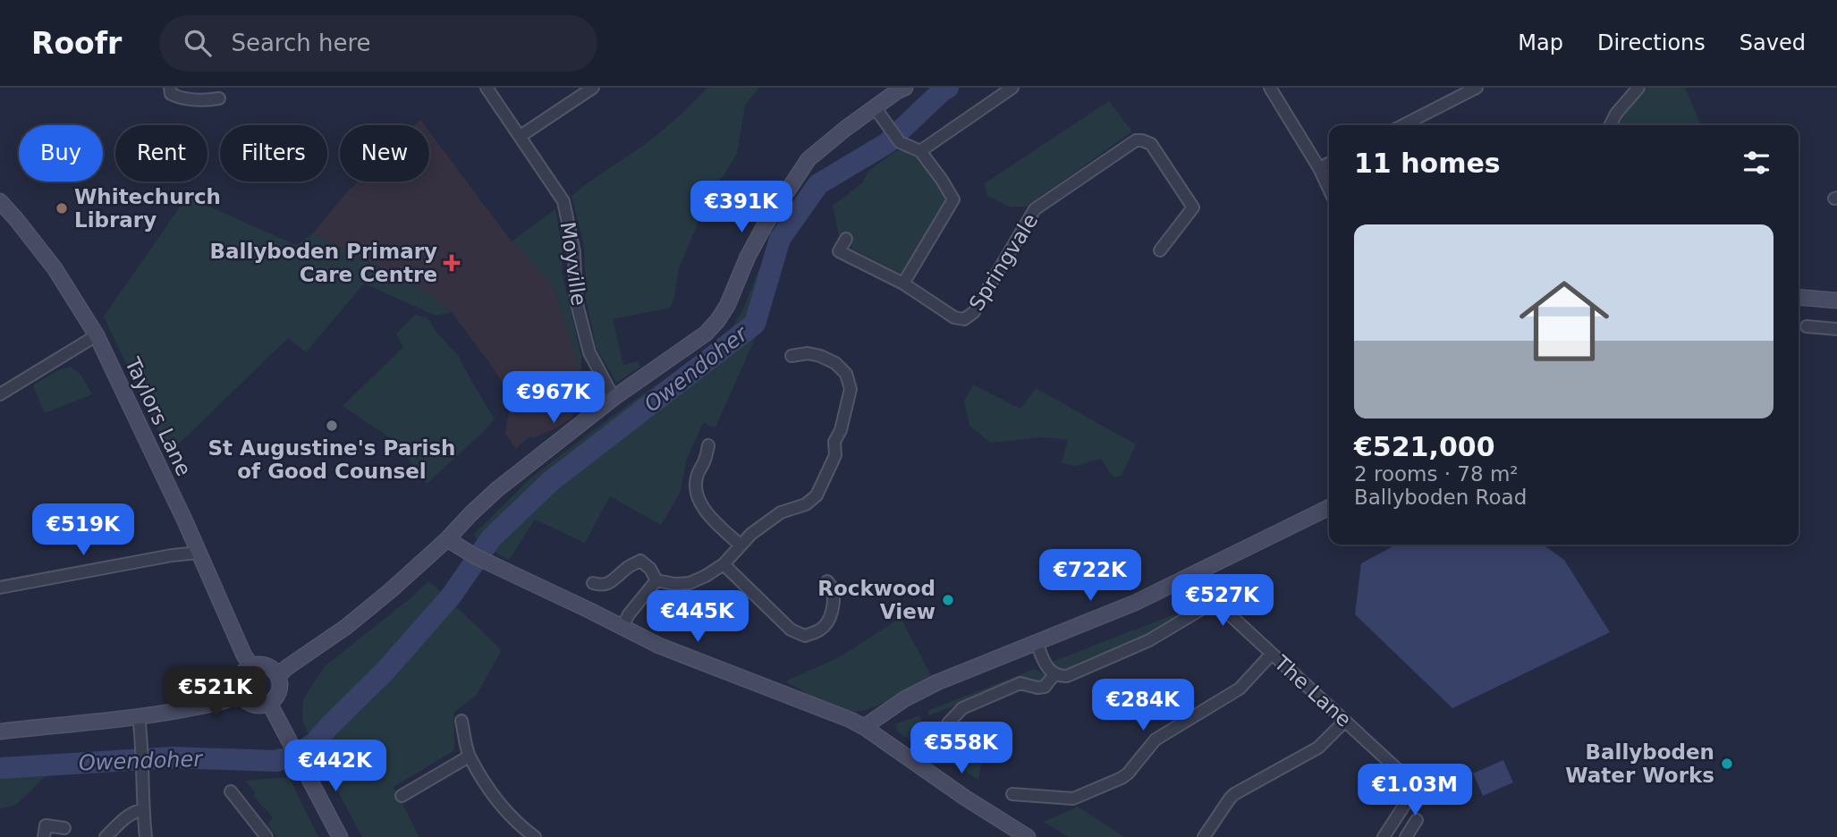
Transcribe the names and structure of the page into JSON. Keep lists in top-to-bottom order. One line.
{"streets":{"main road":["Taylors Lane"],"street":["Springvale","Moyville","The Lane"]},"water":["Owendoher"],"places":{"other":["Whitechurch Library","St Augustine's Parish of Good Counsel","Rockwood View","Ballyboden Water Works"],"health":["Ballyboden Primary Care Centre"]},"page":{"header":"Roofr","search":"Search here","nav":["Map","Directions","Saved"],"chip":["Buy","Rent","Filters","New"],"heading":"11 homes","price":["€391K","€967K","€519K","€722K","€527K","€445K","€521K","€284K","€558K","€442K","€1.03M"],"list":[{"name":"€521,000","note":"2 rooms · 78 m² · Ballyboden Road"}]}}
